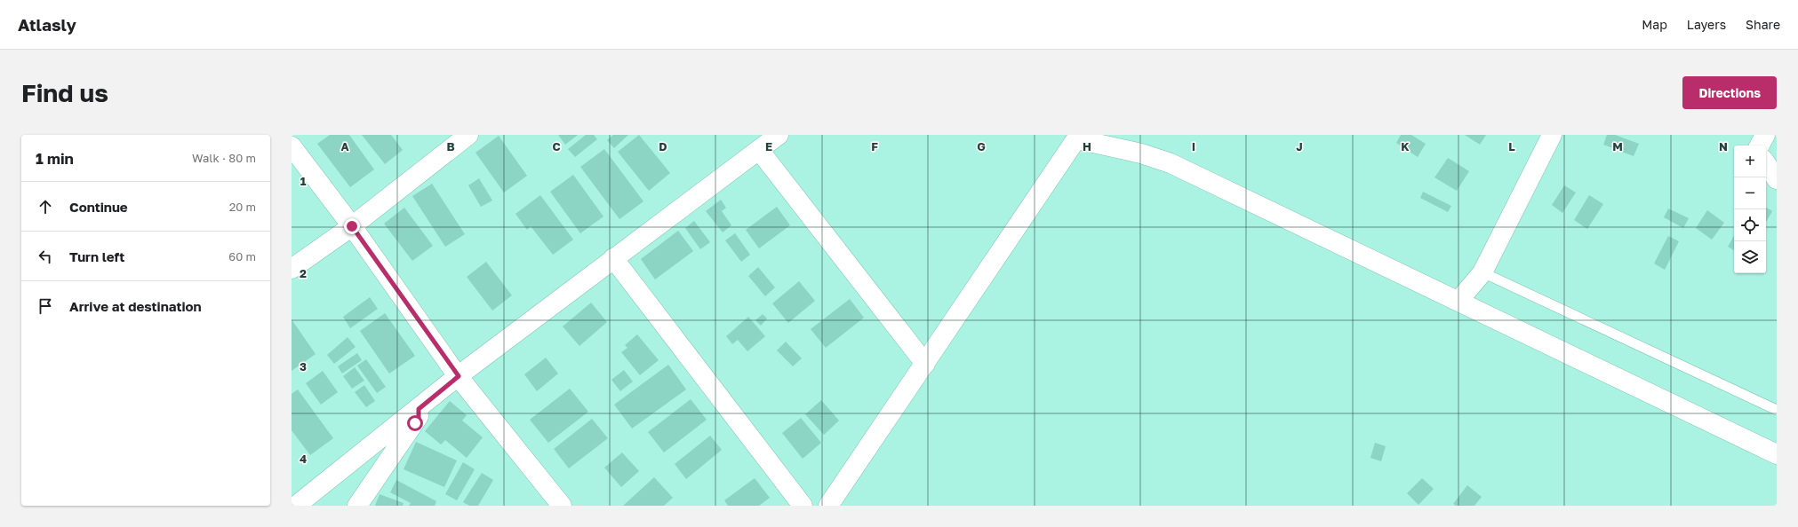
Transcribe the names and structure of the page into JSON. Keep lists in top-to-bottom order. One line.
{"page":{"header":"Atlasly","nav":["Map","Layers","Share"],"buttons":"Directions","title":"Find us","heading":["1 min","Walk · 80 m"],"map_buttons":["+","−"],"list":[["Continue","20 m"],["Turn left","60 m"],"Arrive at destination"]},"grid":{"columns":["A","B","C","D","E","F","G","H","I","J","K","L","M","N"],"rows":["1","2","3","4"]}}
